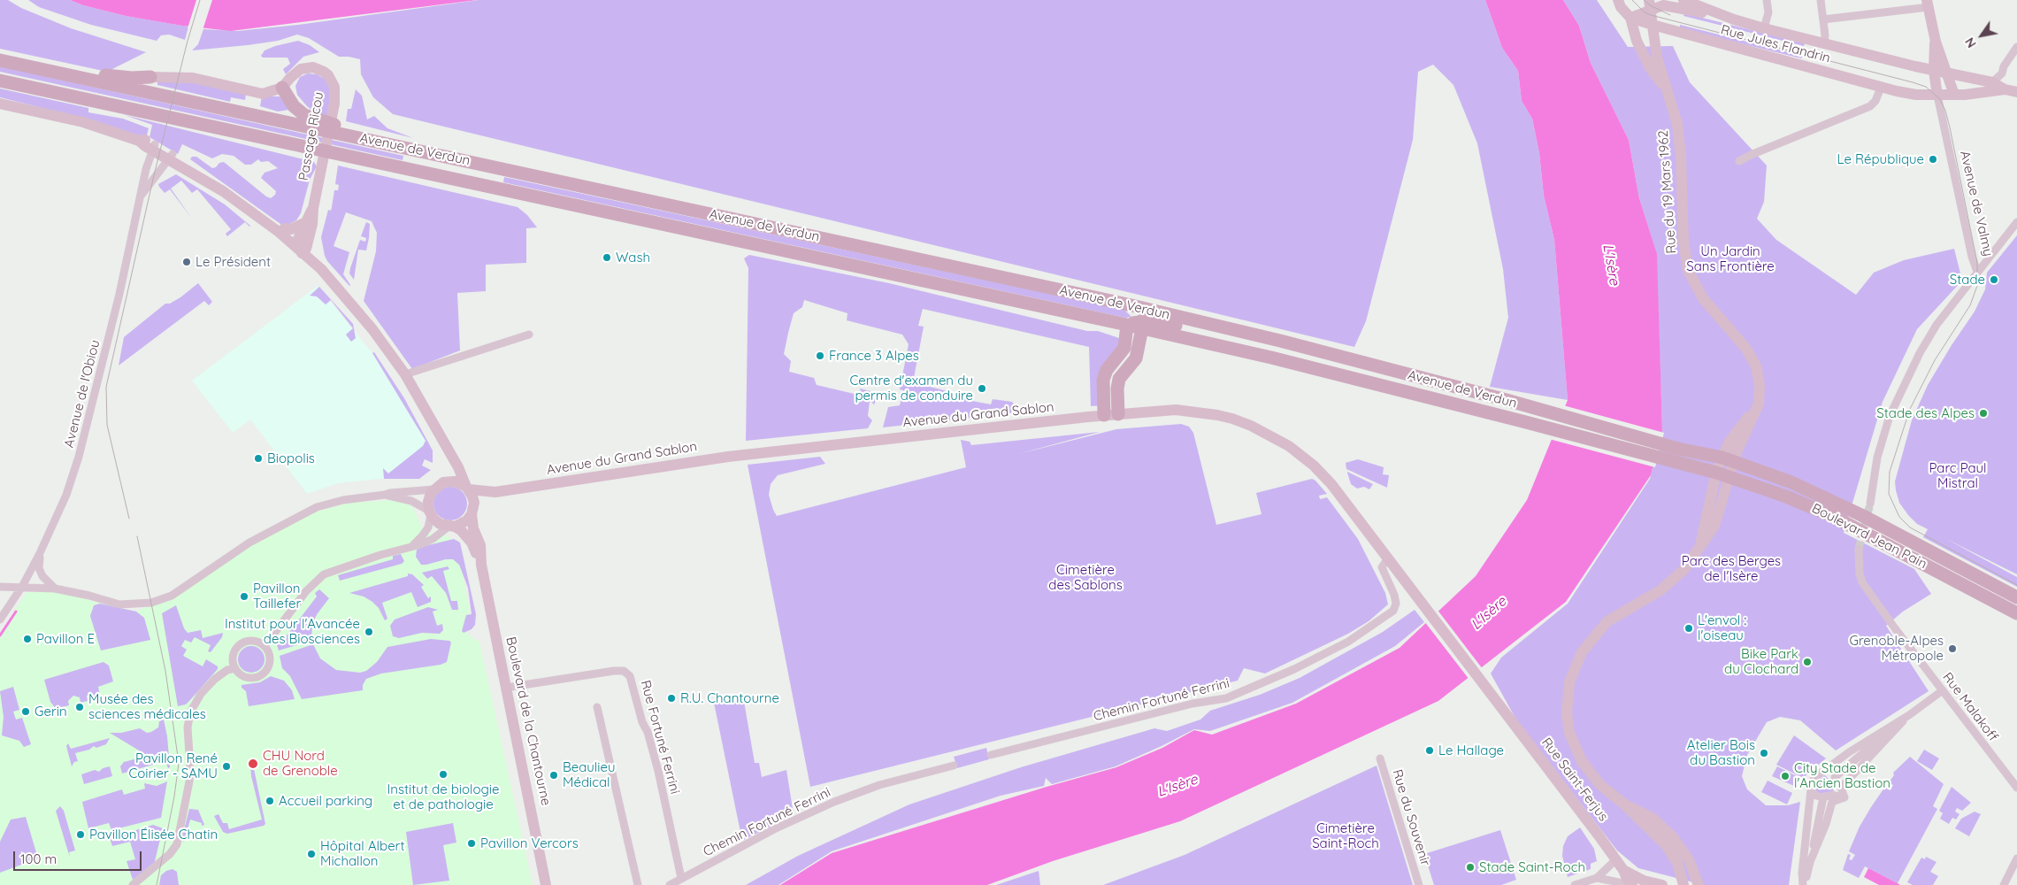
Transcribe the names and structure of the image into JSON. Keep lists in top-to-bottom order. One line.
{"streets":{"main road":["Avenue de Verdun","Boulevard Jean Pain"],"street":["Rue Jules Flandrin","Passage Ricou","Rue du 19 Mars 1962","Avenue de Valmy","Avenue de l'Obiou","Avenue du Grand Sablon","Chemin Fortuné Ferrini","Rue Malakoff","Boulevard de la Chantourne","Rue Fortuné Ferrini","Rue Saint-Ferjus","Rue du Souvenir"]},"crossings":[["Rue Jules Flandrin","Rue du 19 Mars 1962"],["Rue Jules Flandrin","Avenue de Valmy"],["Avenue de Verdun","Boulevard Jean Pain"],["Rue du 19 Mars 1962","Boulevard Jean Pain"],["Avenue du Grand Sablon","Chemin Fortuné Ferrini"],["Avenue du Grand Sablon","Boulevard de la Chantourne"],["Avenue du Grand Sablon","Rue Saint-Ferjus"],["Chemin Fortuné Ferrini","Rue Fortuné Ferrini"],["Boulevard de la Chantourne","Rue Fortuné Ferrini"]],"water":["L'Isère"],"parks":["Un Jardin Sans Frontière","Parc Paul Mistral","Parc des Berges de l'Isère","Cimetière des Sablons","Cimetière Saint-Roch"],"places":["Le République","Wash","Le Président","Stade","France 3 Alpes","Centre d'examen du permis de conduire","Stade des Alpes","Biopolis","Pavillon Taillefer","L'envol : l'oiseau","Institut pour l'Avancée des Biosciences","Pavillon E","Grenoble-Alpes Métropole","Bike Park du Clochard","R.U. Chantourne","Musée des sciences médicales","Gerin","Le Hallage","Atelier Bois du Bastion","CHU Nord de Grenoble","Pavillon René Coirier - SAMU","Institut de biologie et de pathologie","Beaulieu Médical","City Stade de l'Ancien Bastion","Accueil parking","Pavillon Élisée Chatin","Pavillon Vercors","Hôpital Albert Michallon","Stade Saint-Roch"],"scale_bar":"100 m","north":"bottom left"}
